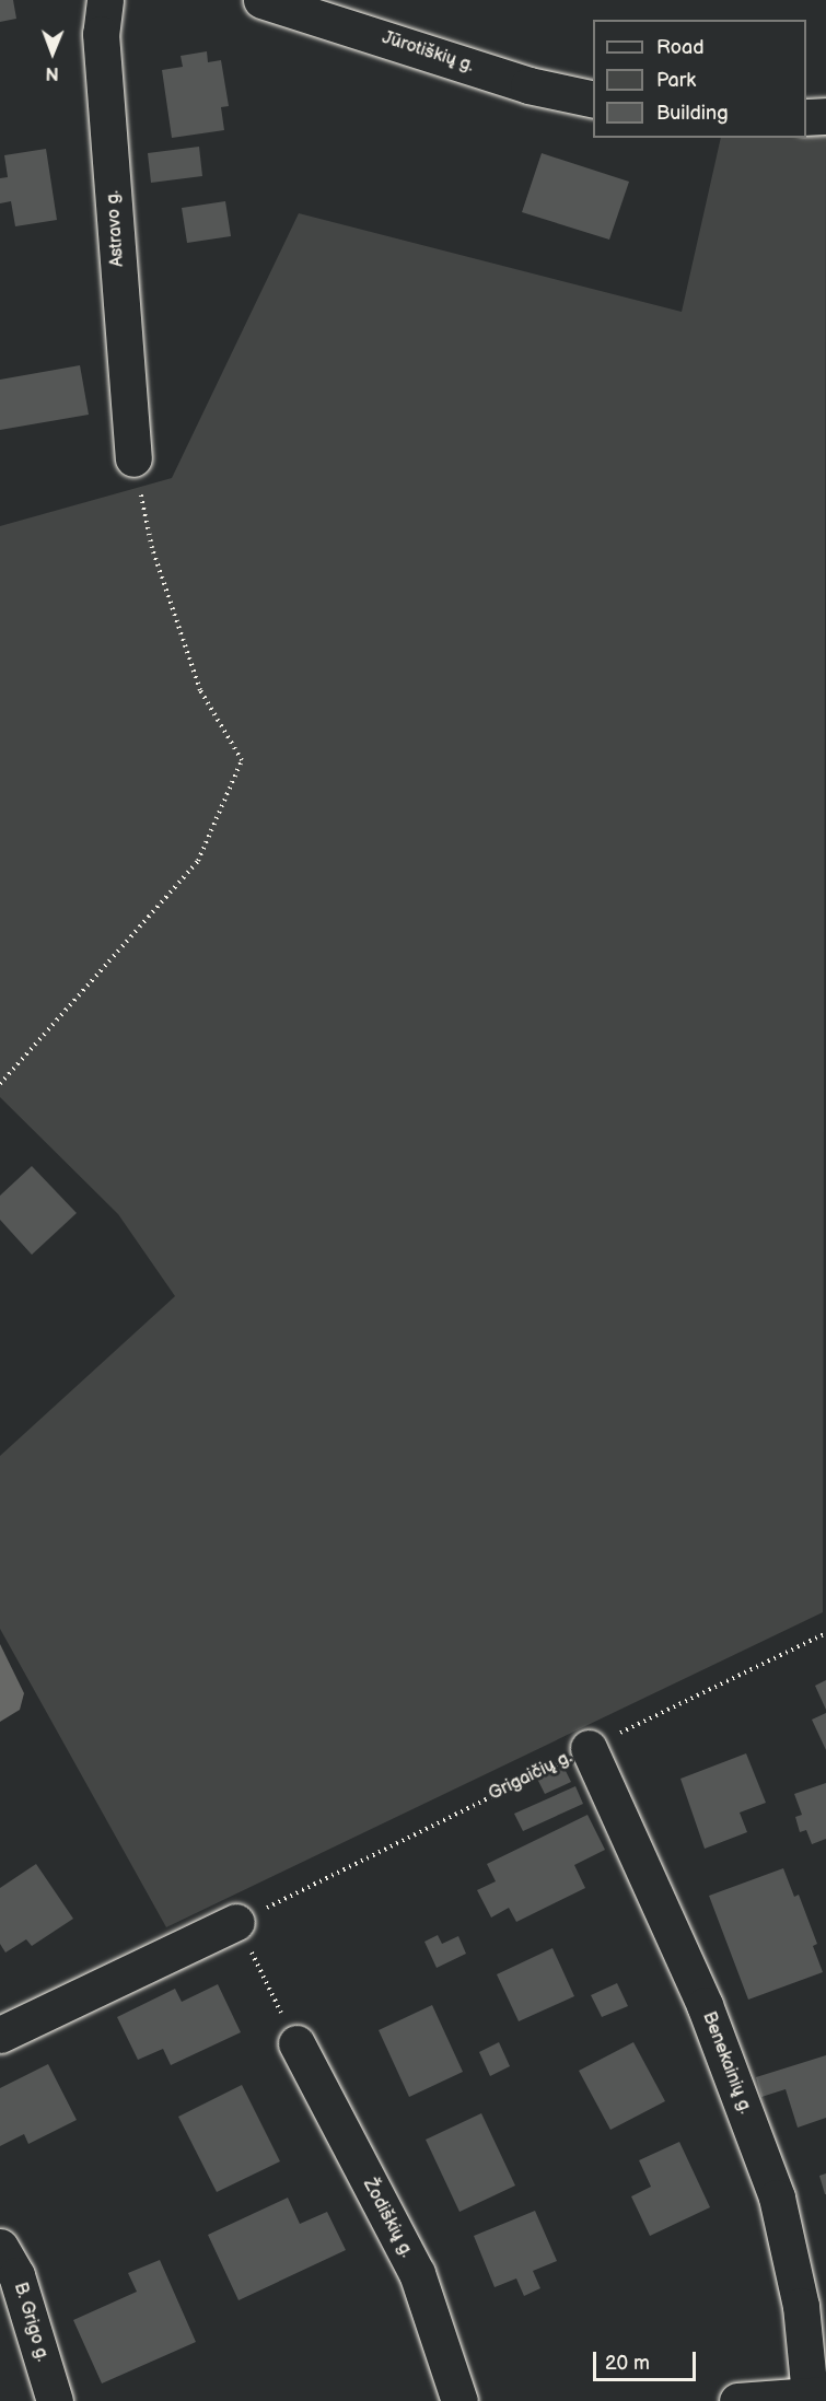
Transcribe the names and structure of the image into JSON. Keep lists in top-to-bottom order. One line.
{"streets":{"street":["Jūrotiškių g.","Astravo g.","Benekainių g.","Žodiškių g.","B. Grigo g."],"path":["Grigaičių g."]},"crossings":[["Grigaičių g.","Benekainių g."]],"legend":["Road","Park","Building"],"scale_bar":"20 m","north":"bottom"}
